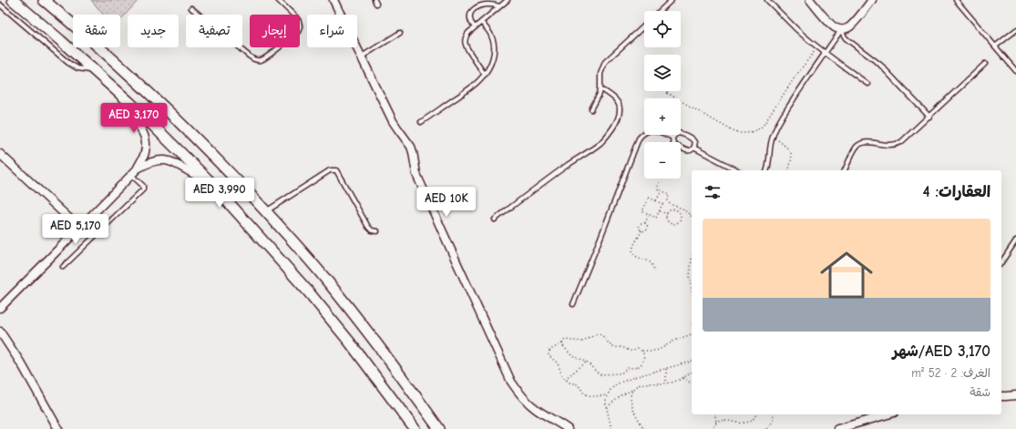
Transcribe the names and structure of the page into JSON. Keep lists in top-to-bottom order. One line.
{"page":{"map_buttons":["+","−"],"chip":["شراء","إيجار","تصفية","جديد","شقة"],"price":["AED 3,170","AED 3,990","AED 10K","AED 5,170"],"heading":"العقارات: 4","list":[{"name":"AED 3,170/شهر","note":"الغرف: 2 · 52 m² · شقة"}]}}
